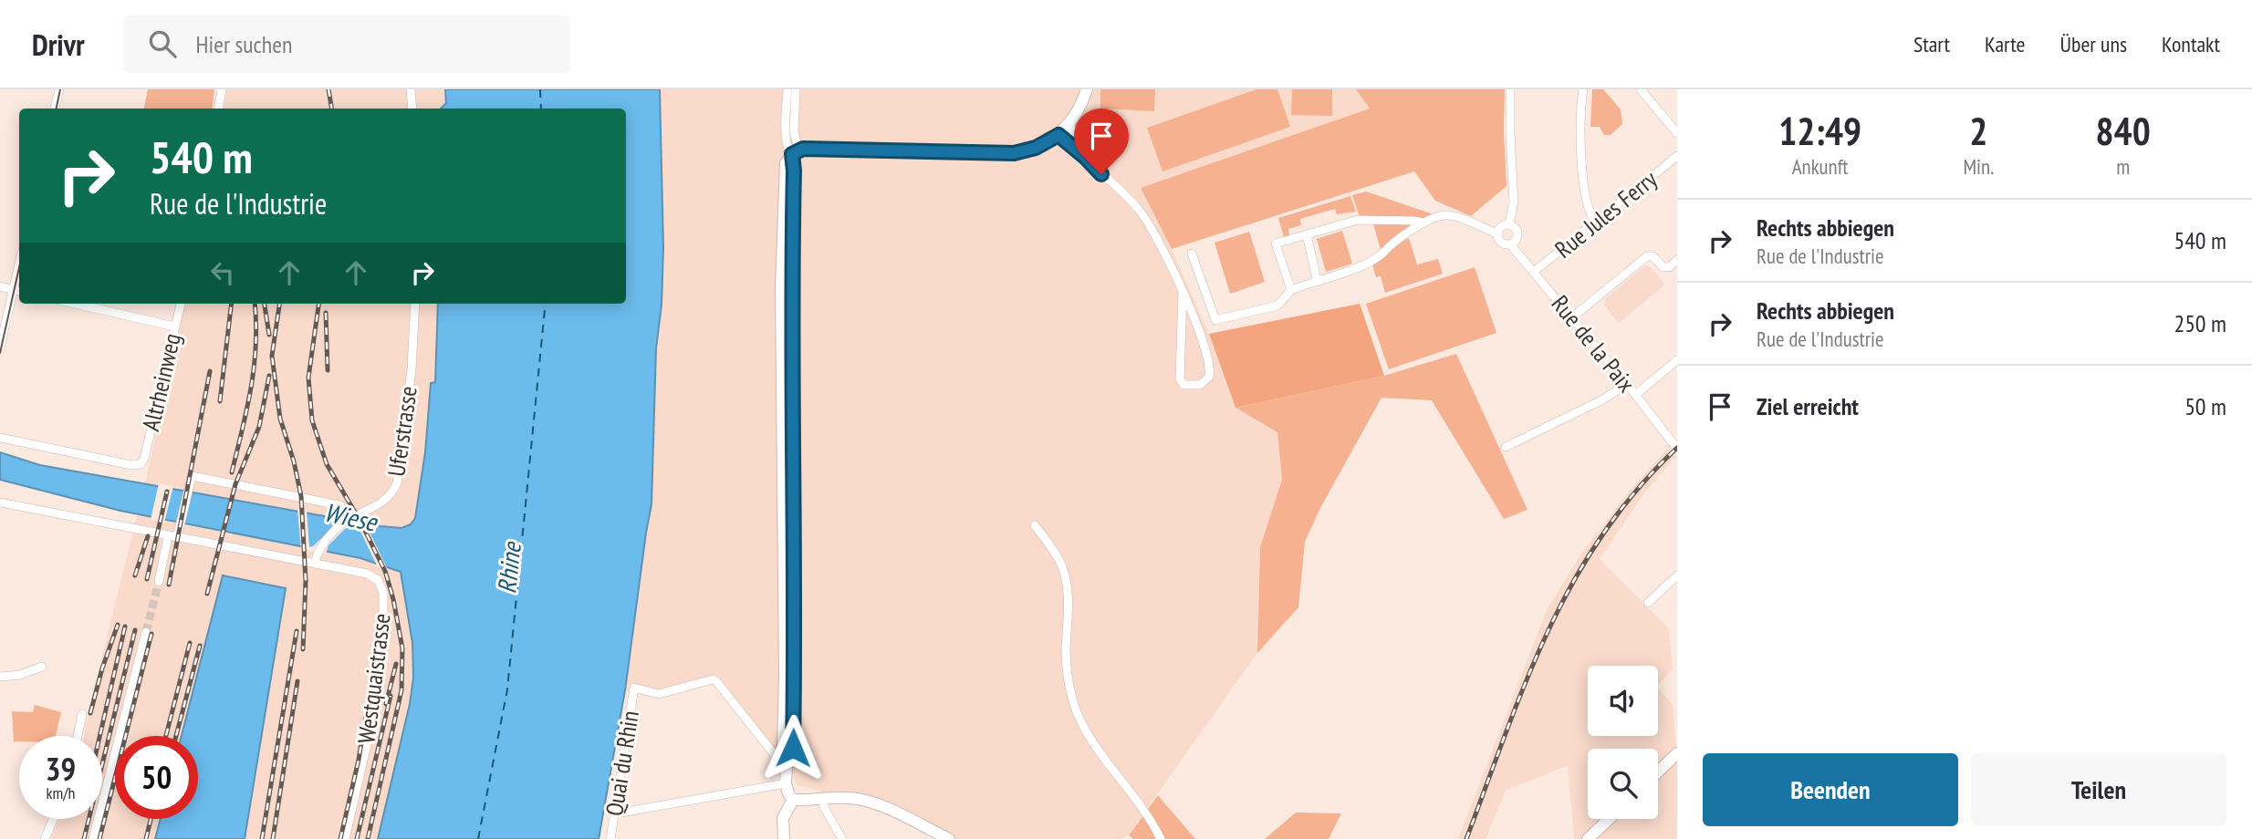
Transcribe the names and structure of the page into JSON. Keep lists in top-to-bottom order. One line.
{"streets":{"street":["Rue Jules Ferry","Rue de la Paix","Altrheinweg","Uferstrasse","Westquaistrasse","Quai du Rhin"]},"crossings":[["Rue Jules Ferry","Rue de la Paix"],["Uferstrasse","Westquaistrasse"]],"water":["Wiese","Rhine"],"page":{"header":"Drivr","search":"Hier suchen","nav":["Start","Karte","Über uns","Kontakt"],"eta":["12:49","Ankunft","2","Min.","840","m"],"turn":["540 m","Rue de l'Industrie"],"list":[{"name":"Rechts abbiegen","note":"Rue de l'Industrie","value":"540 m"},{"name":"Rechts abbiegen","note":"Rue de l'Industrie","value":"250 m"},{"name":"Ziel erreicht","value":"50 m"}],"speed":"39 km/h","limit":"50","buttons":["Beenden","Teilen"]}}
